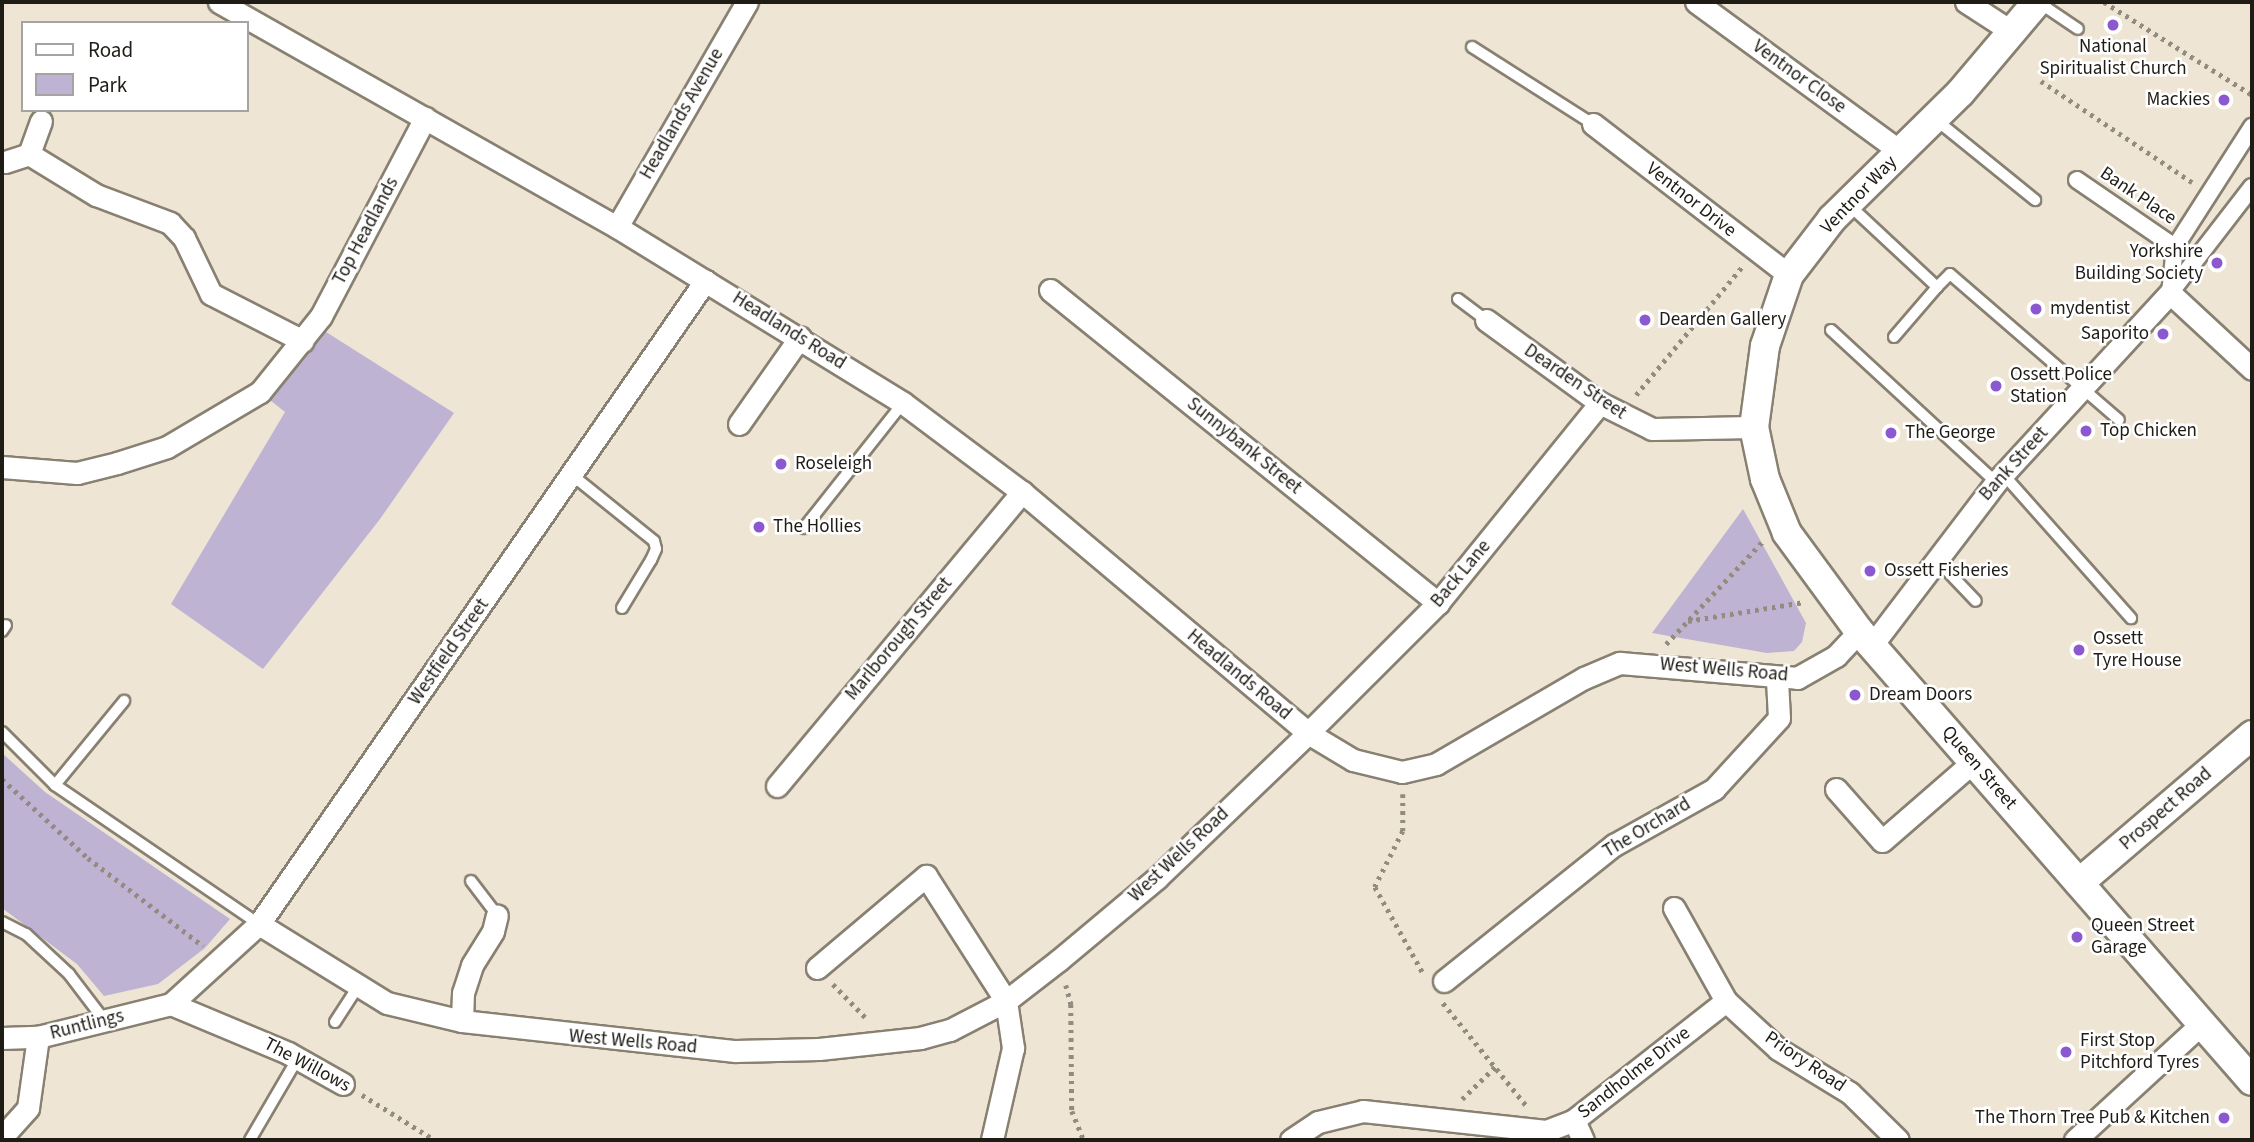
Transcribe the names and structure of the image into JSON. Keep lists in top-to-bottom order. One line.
{"streets":{"street":["Ventnor Close","Headlands Avenue","Ventnor Way","Bank Place","Ventnor Drive","Top Headlands","Headlands Road","Dearden Street","Sunnybank Street","Bank Street","Back Lane","Marlborough Street","Westfield Street","West Wells Road","Queen Street","Prospect Road","The Orchard","Runtlings","Priory Road","The Willows","Sandholme Drive"]},"crossings":[["Ventnor Close","Ventnor Way"],["Headlands Avenue","Headlands Road"],["Ventnor Way","Ventnor Drive"],["Ventnor Way","Dearden Street"],["Ventnor Way","Queen Street"],["Top Headlands","Headlands Road"],["Headlands Road","Back Lane"],["Headlands Road","Marlborough Street"],["Headlands Road","Westfield Street"],["Headlands Road","West Wells Road"],["Dearden Street","Back Lane"],["Dearden Street","Queen Street"],["Sunnybank Street","Back Lane"],["Bank Street","West Wells Road"],["Bank Street","Queen Street"],["Back Lane","West Wells Road"],["Westfield Street","West Wells Road"],["Westfield Street","Runtlings"],["Westfield Street","The Willows"],["West Wells Road","Queen Street"],["West Wells Road","The Orchard"],["Queen Street","Prospect Road"],["Runtlings","The Willows"],["Priory Road","Sandholme Drive"]],"places":["National Spiritualist Church","Mackies","Yorkshire Building Society","mydentist","Dearden Gallery","Saporito","Ossett Police Station","Top Chicken","The George","Roseleigh","The Hollies","Ossett Fisheries","Ossett Tyre House","Dream Doors","Queen Street Garage","First Stop Pitchford Tyres","The Thorn Tree Pub & Kitchen"],"legend":["Road","Park"]}
